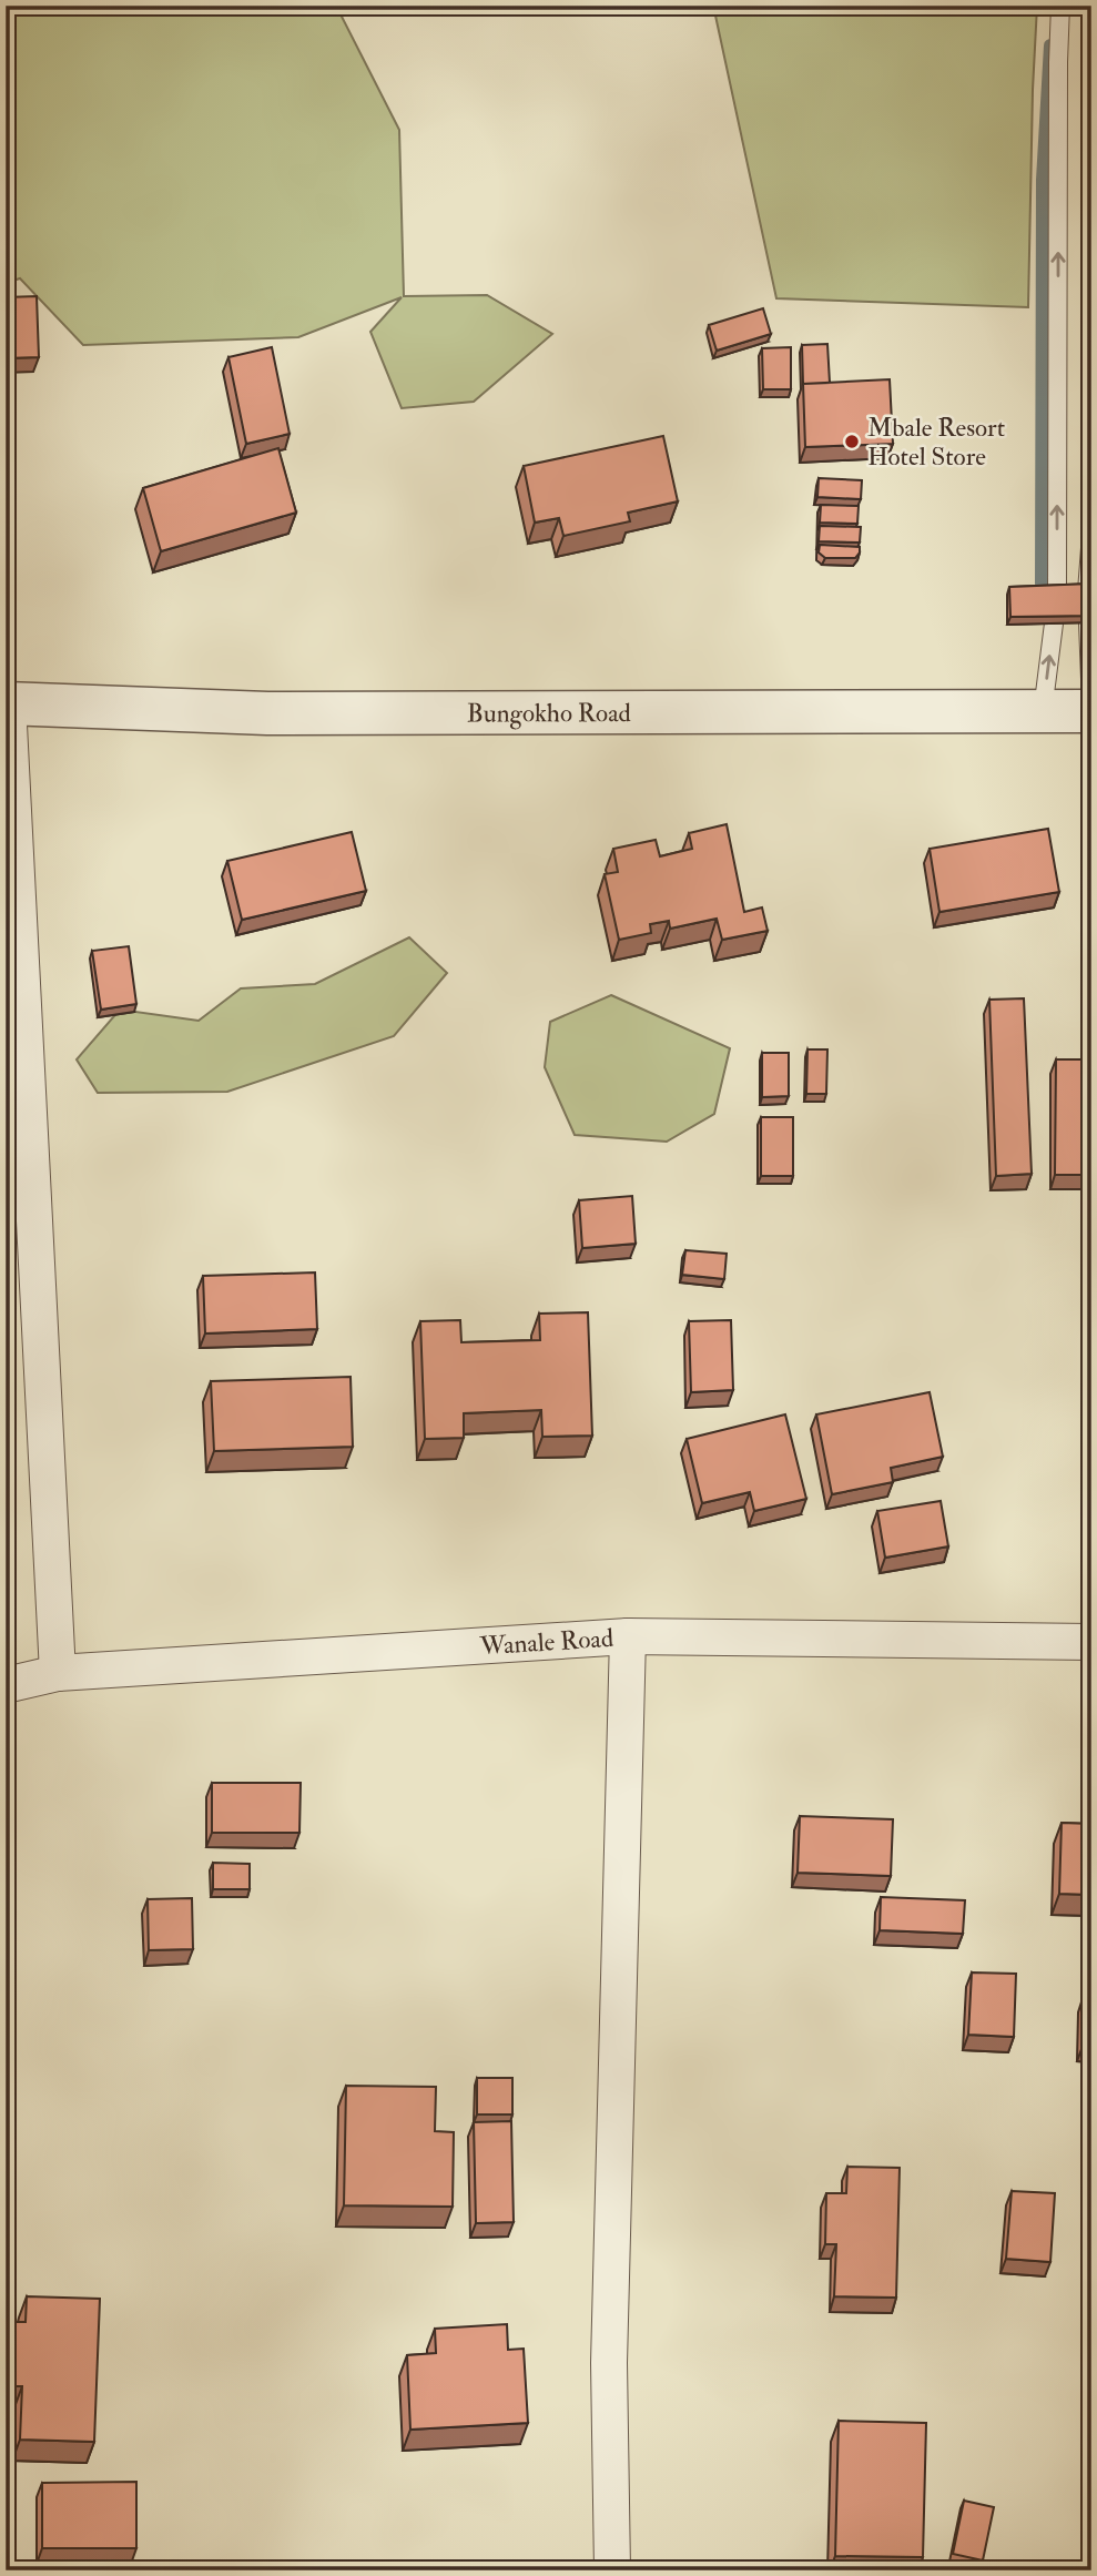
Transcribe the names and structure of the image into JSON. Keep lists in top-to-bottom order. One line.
{"streets":{"street":["Bungokho Road","Wanale Road"]},"places":["Mbale Resort Hotel Store"]}
